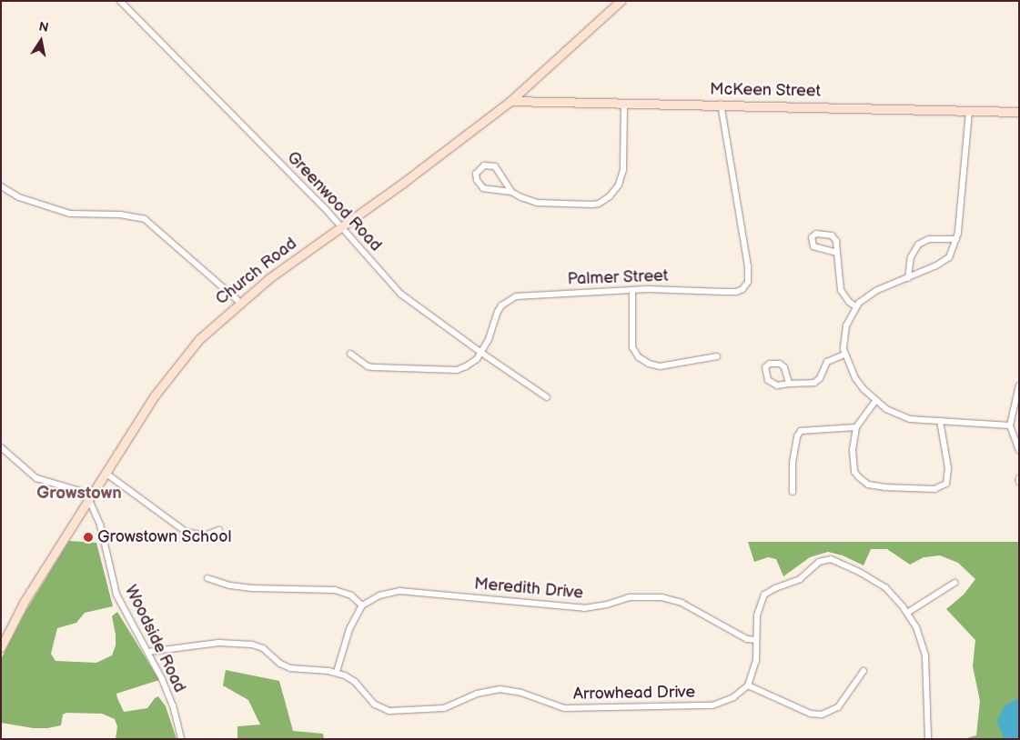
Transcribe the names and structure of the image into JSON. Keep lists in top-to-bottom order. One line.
{"streets":{"street":["McKeen Street","Greenwood Road","Church Road","Palmer Street","Meredith Drive","Woodside Road","Arrowhead Drive"]},"crossings":[["McKeen Street","Church Road"],["McKeen Street","Palmer Street"],["Greenwood Road","Church Road"],["Greenwood Road","Palmer Street"],["Church Road","Woodside Road"],["Woodside Road","Arrowhead Drive"]],"districts":["Growstown"],"places":["Growstown School"],"north":"top"}
